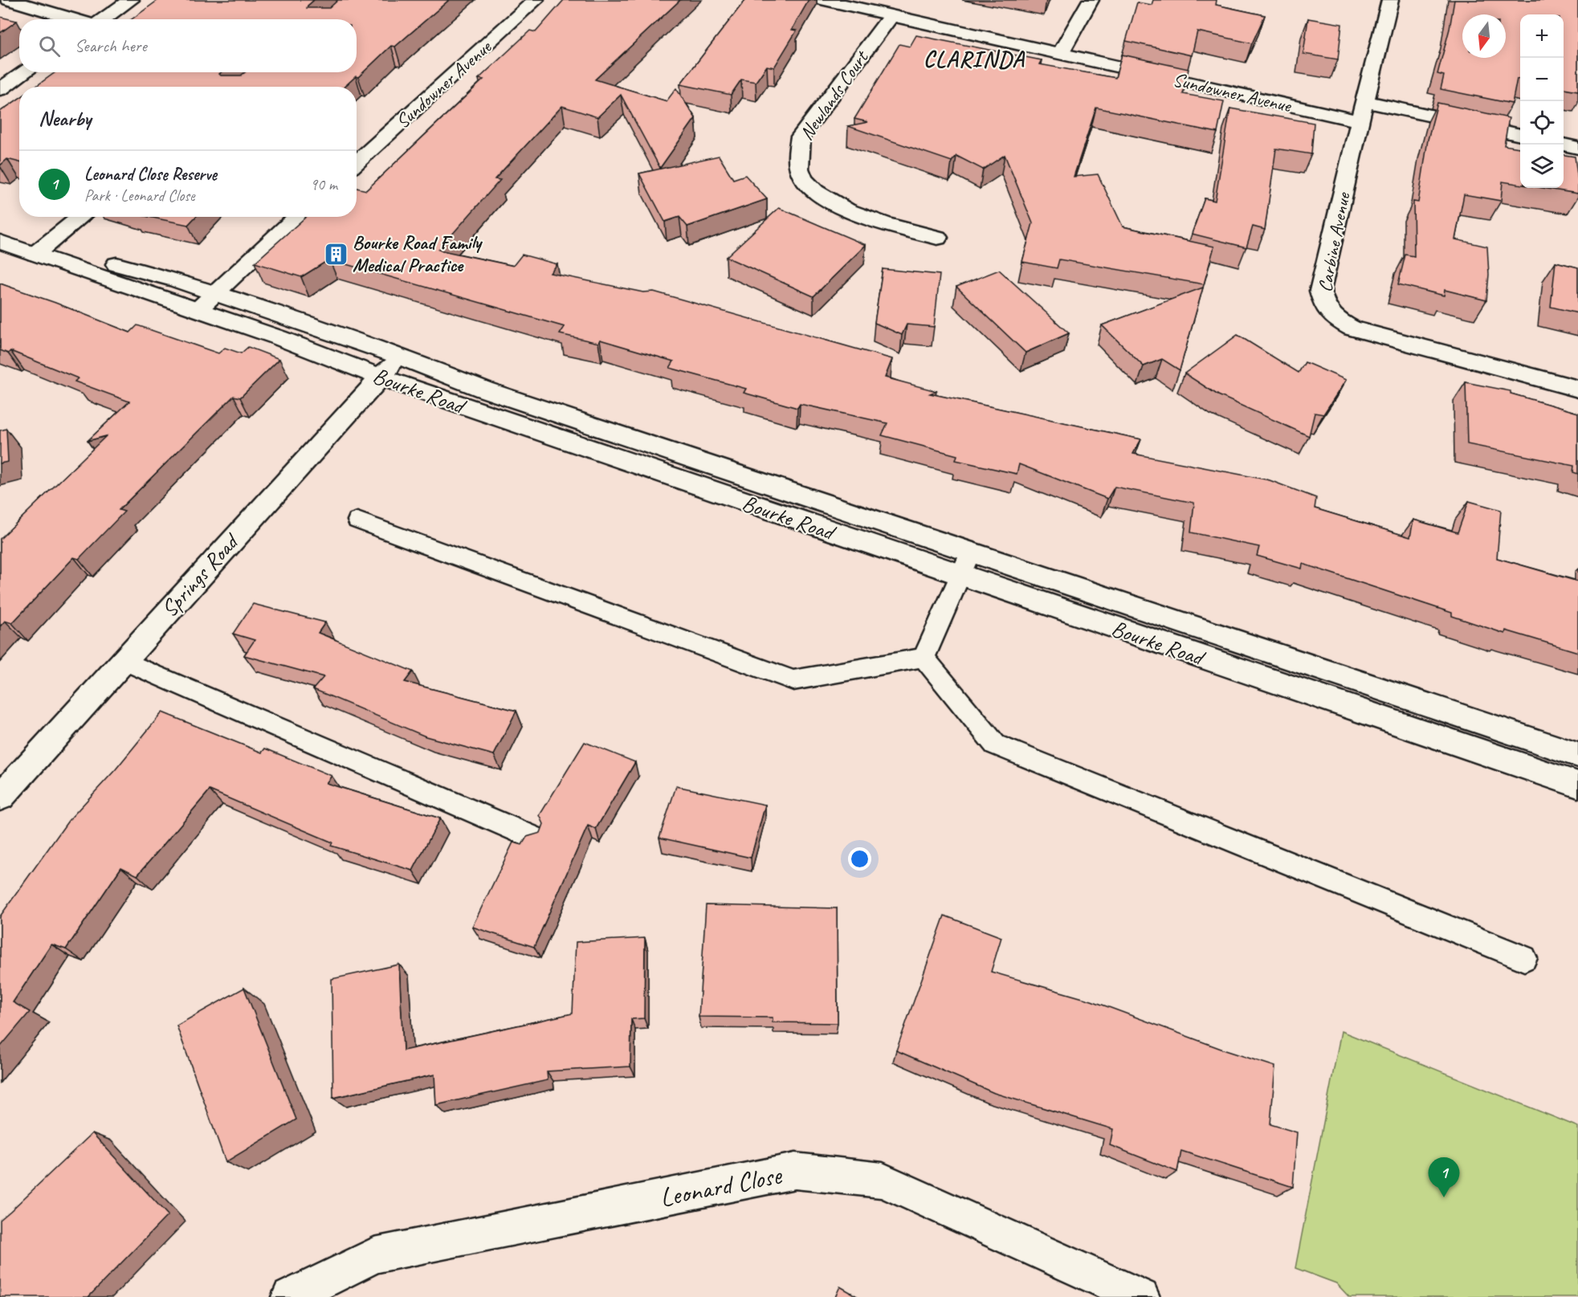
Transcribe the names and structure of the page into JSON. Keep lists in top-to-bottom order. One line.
{"streets":{"street":["Sundowner Avenue","Newlands Court","Carbine Avenue","Bourke Road","Springs Road","Leonard Close"]},"crossings":[["Sundowner Avenue","Newlands Court"],["Sundowner Avenue","Carbine Avenue"],["Bourke Road","Springs Road"]],"districts":["CLARINDA"],"places":{"building":["Bourke Road Family Medical Practice"]},"north":"bottom","page":{"map_buttons":["+","−"],"search":"Search here","heading":"Nearby","list":[{"mark":"1","name":"Leonard Close Reserve","note":"Park · Leonard Close","value":"90 m"}],"pins":"1"}}
